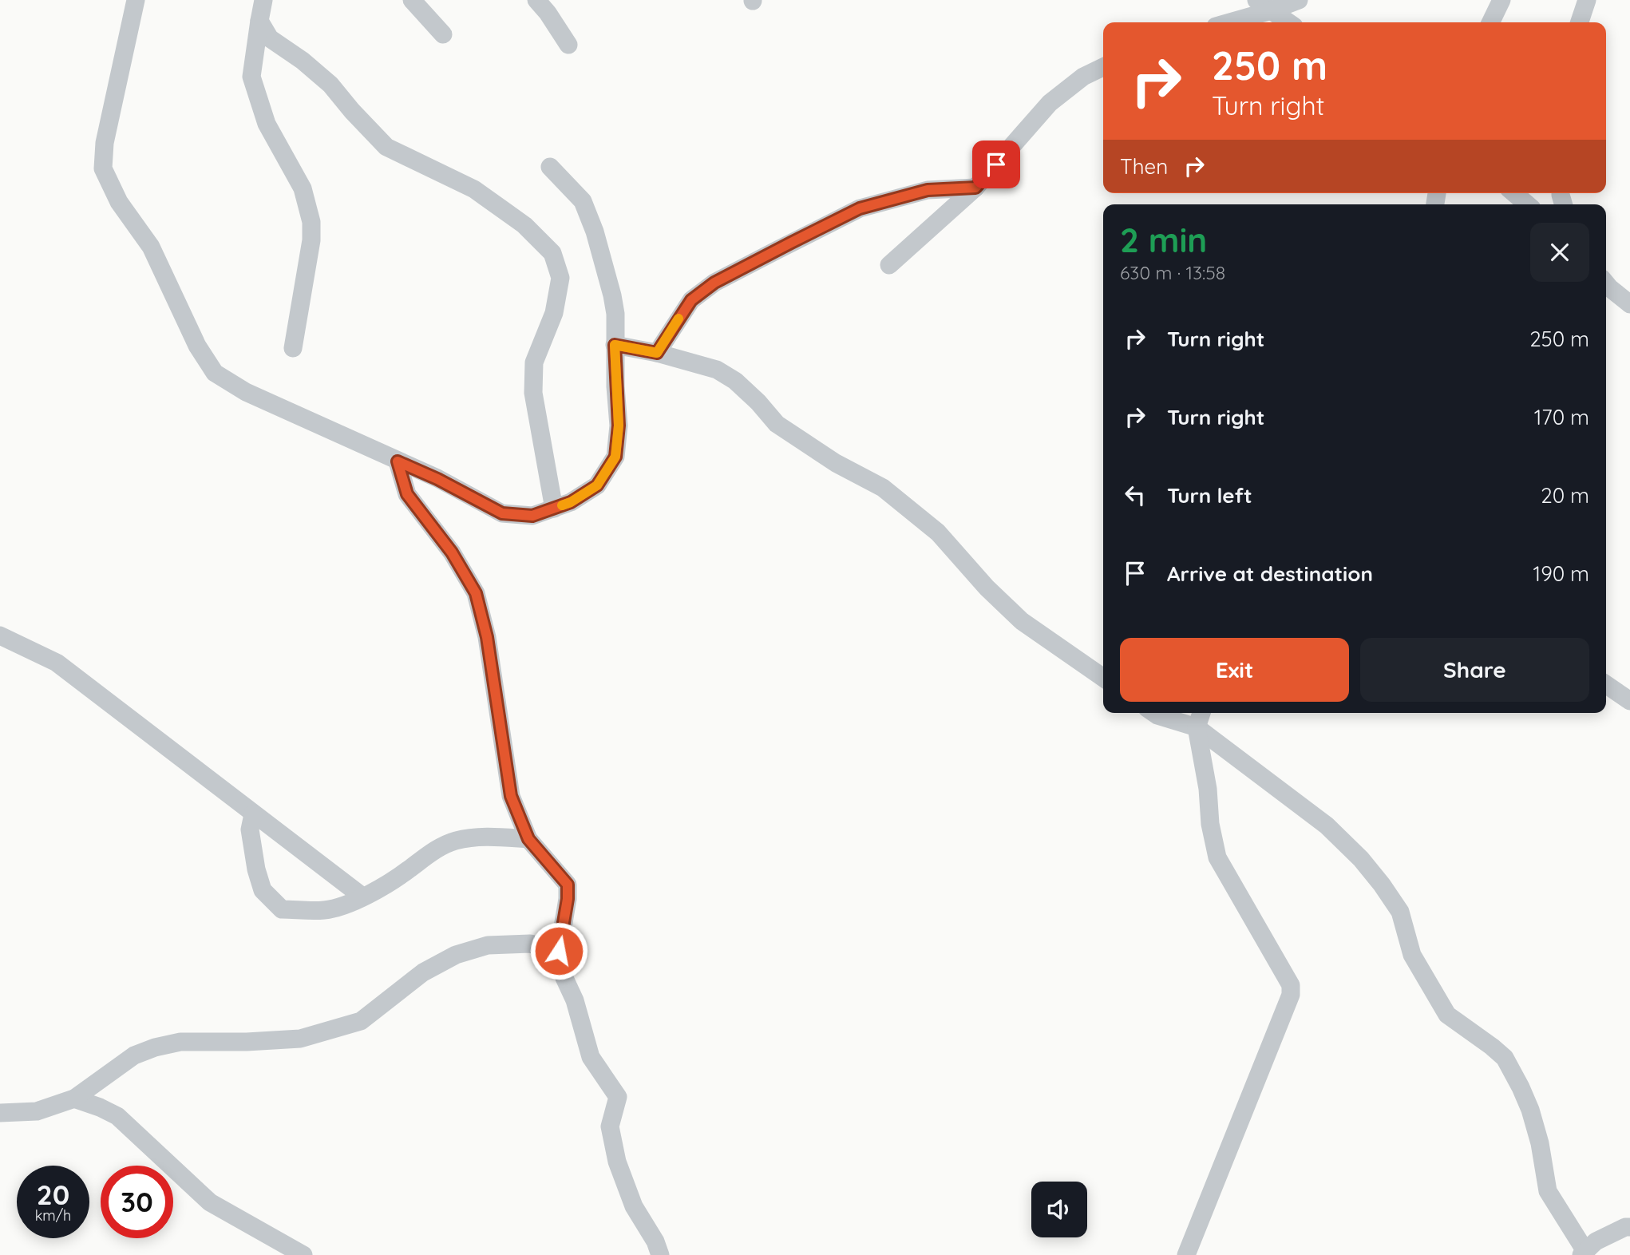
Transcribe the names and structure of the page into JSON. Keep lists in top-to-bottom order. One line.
{"page":{"turn":["250 m","Turn right"],"then":"Then","heading":["2 min","630 m · 13:58"],"list":[{"name":"Turn right","value":"250 m"},{"name":"Turn right","value":"170 m"},{"name":"Turn left","value":"20 m"},{"name":"Arrive at destination","value":"190 m"}],"buttons":["Exit","Share"],"speed":"20 km/h","limit":"30"}}
